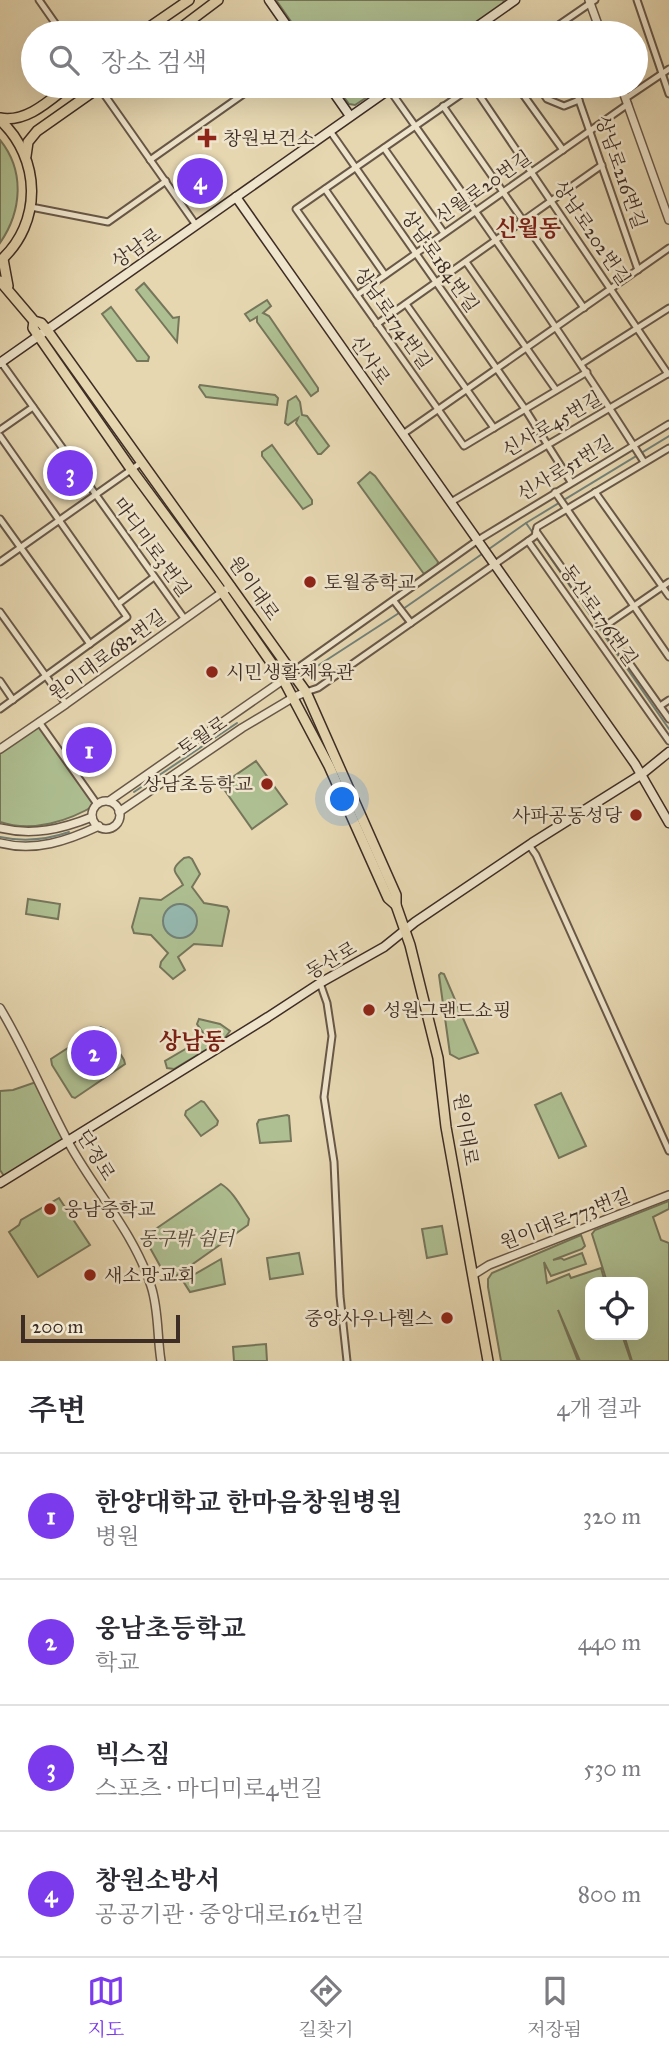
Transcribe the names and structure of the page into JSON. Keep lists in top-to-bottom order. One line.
{"streets":{"main road":["상남로","신사로","원이대로","동산로"],"street":["상남로216번길","신월로20번길","상남로202번길","상남로184번길","상남로174번길","신사로45번길","신사로51번길","마디미로3번길","동산로176번길","원이대로682번길","토월로","단정로","원이대로773번길"]},"crossings":[["상남로216번길","신월로20번길"],["신월로20번길","상남로202번길"],["신월로20번길","상남로184번길"],["신월로20번길","상남로174번길"],["상남로202번길","신사로45번길"],["상남로","상남로184번길"],["상남로","신사로"],["상남로","마디미로3번길"],["상남로","원이대로"],["상남로184번길","신사로45번길"],["상남로184번길","신사로51번길"],["신사로","신사로45번길"],["신사로","신사로51번길"],["신사로51번길","원이대로"],["신사로51번길","토월로"],["마디미로3번길","원이대로682번길"],["원이대로","원이대로682번길"],["원이대로","토월로"],["원이대로","동산로"],["원이대로","원이대로773번길"],["동산로","단정로"]],"districts":["신월동","상남동"],"parks":["동구밖 쉼터"],"places":{"health":["창원보건소"],"other":["토월중학교","시민생활체육관","상남초등학교","사파공동성당","성원그랜드쇼핑","웅남중학교","새소망교회","중앙사우나헬스"]},"scale_bar":"200 m","page":{"search":"장소 검색","pins":["4","3","1","2"],"scale":"200 m","heading":["주변","4개 결과"],"list":[{"mark":"1","name":"한양대학교 한마음창원병원","note":"병원","value":"320 m"},{"mark":"2","name":"웅남초등학교","note":"학교","value":"440 m"},{"mark":"3","name":"빅스짐","note":"스포츠 · 마디미로4번길","value":"530 m"},{"mark":"4","name":"창원소방서","note":"공공기관 · 중앙대로162번길","value":"800 m"}],"nav":["지도","길찾기","저장됨"]}}
